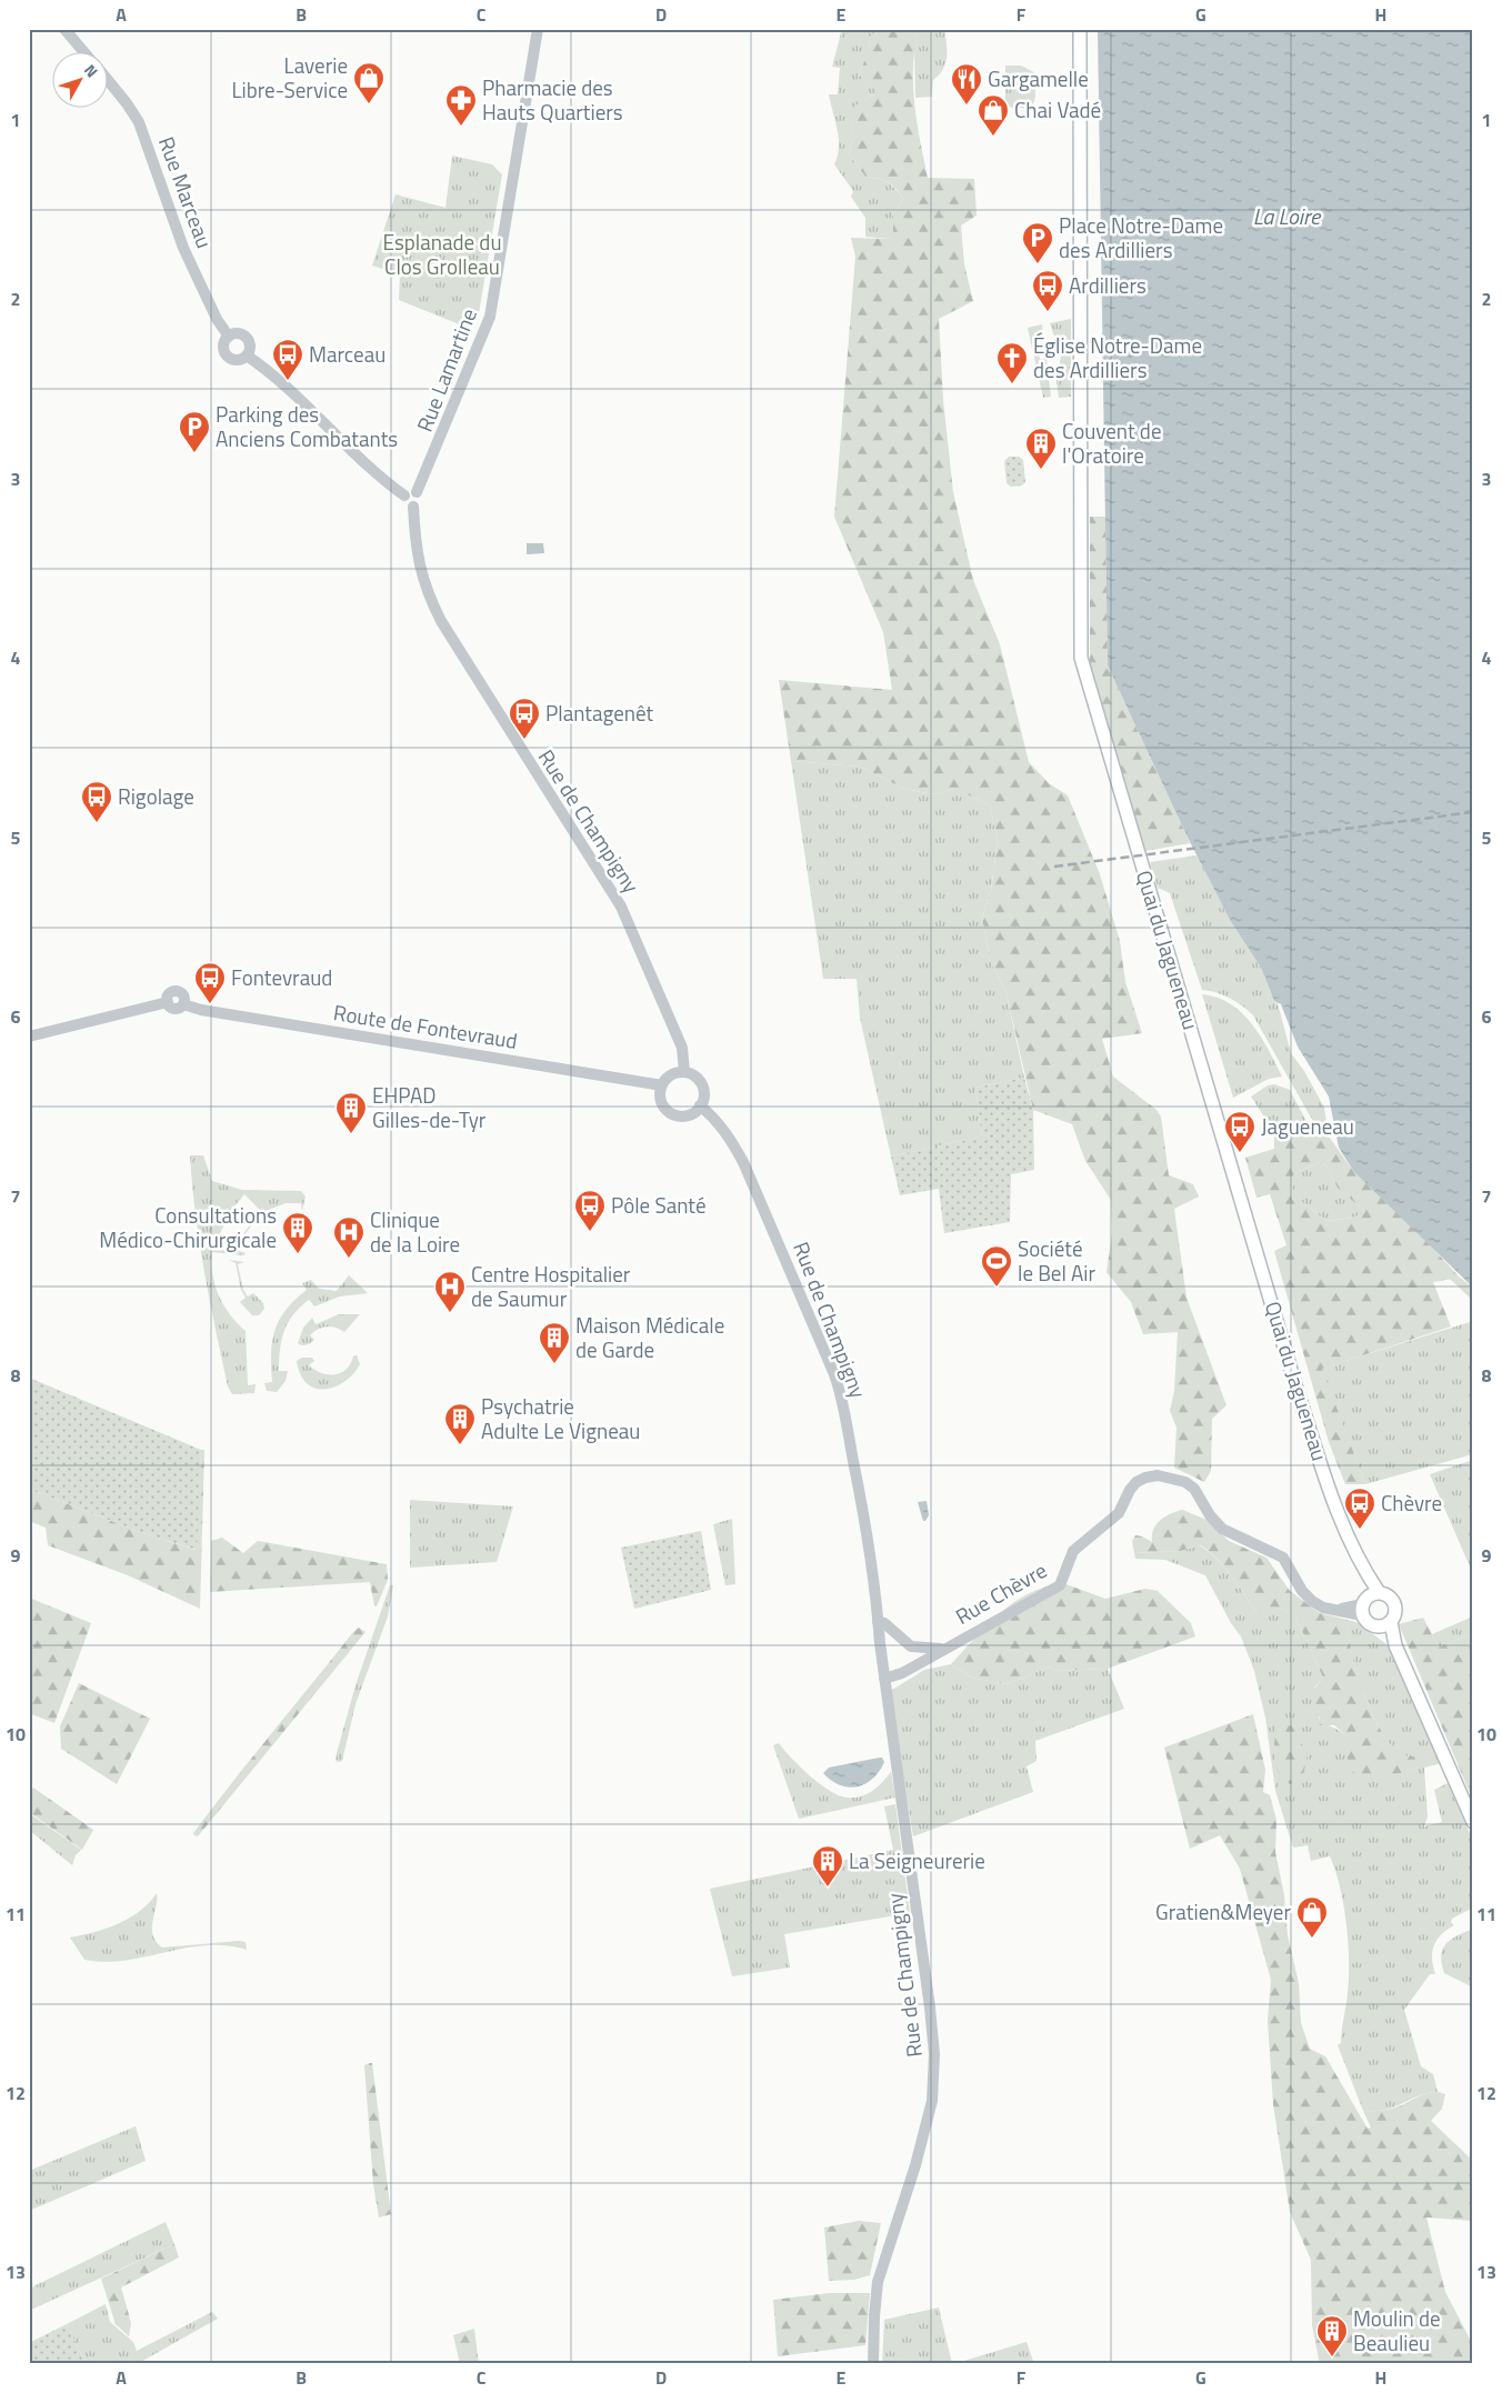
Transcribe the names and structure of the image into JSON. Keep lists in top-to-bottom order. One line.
{"streets":{"main road":["Quai du Jagueneau"],"street":["Rue Marceau","Rue Lamartine","Rue de Champigny","Route de Fontevraud","Rue Chèvre"]},"crossings":[["Rue Lamartine","Rue de Champigny"],["Rue de Champigny","Route de Fontevraud"],["Rue de Champigny","Rue Chèvre"],["Quai du Jagueneau","Rue Chèvre"]],"water":["La Loire"],"parks":["Esplanade du Clos Grolleau"],"places":{"shop":["Laverie Libre-Service","Chai Vadé","Gratien&Meyer"],"restaurant":["Gargamelle"],"pharmacy":["Pharmacie des Hauts Quartiers"],"parking":["Place Notre-Dame des Ardilliers","Parking des Anciens Combatants"],"bus stop":["Ardilliers","Marceau","Plantagenêt","Rigolage","Fontevraud","Jagueneau","Pôle Santé","Chèvre"],"church":["Église Notre-Dame des Ardilliers"],"building":["Couvent de l'Oratoire","EHPAD Gilles-de-Tyr","Consultations Médico-Chirurgicale","Maison Médicale de Garde","Psychatrie Adulte Le Vigneau","La Seigneurerie","Moulin de Beaulieu"],"hospital":["Clinique de la Loire","Centre Hospitalier de Saumur"],"sports":["Société le Bel Air"]},"north":"top right","grid":{"columns":["A","B","C","D","E","F","G","H"],"rows":["1","2","3","4","5","6","7","8","9","10","11","12","13"]}}
